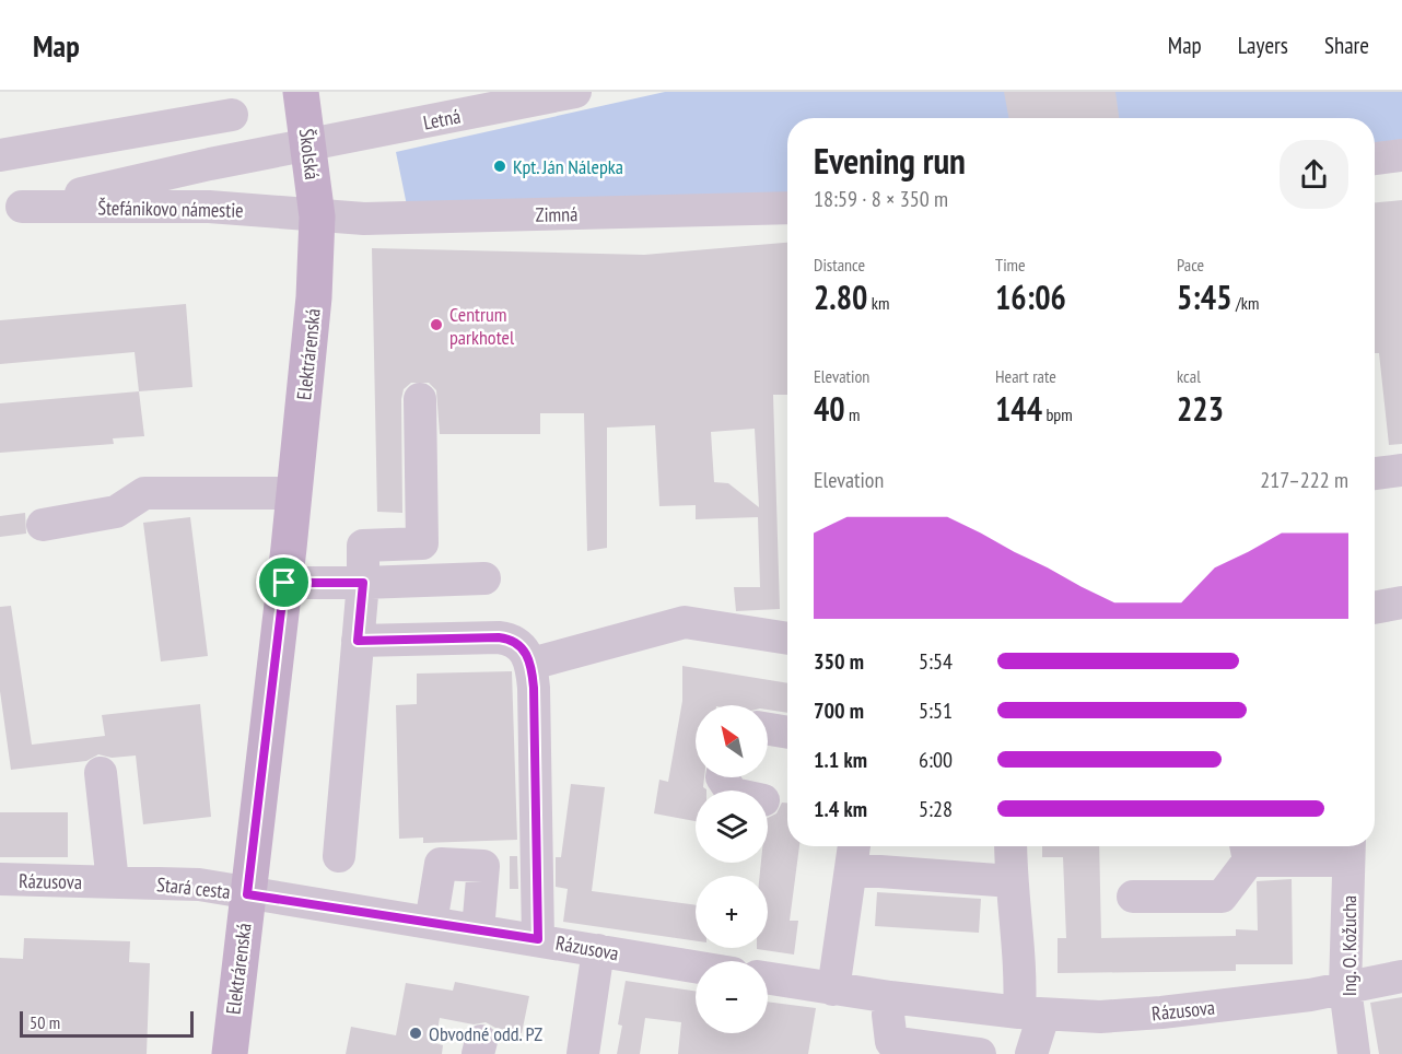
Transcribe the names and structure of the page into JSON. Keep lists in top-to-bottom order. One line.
{"streets":{"main road":["Školská","Elektrárenská"],"street":["Letná","Štefánikovo námestie","Zimná","Rázusova","Stará cesta","Ing. O. Kožucha"]},"crossings":[["Letná","Školská"],["Letná","Štefánikovo námestie"],["Školská","Štefánikovo námestie"],["Školská","Zimná"],["Školská","Elektrárenská"],["Štefánikovo námestie","Zimná"],["Štefánikovo námestie","Elektrárenská"],["Zimná","Elektrárenská"],["Elektrárenská","Rázusova"],["Elektrárenská","Stará cesta"],["Rázusova","Stará cesta"],["Rázusova","Ing. O. Kožucha"]],"places":["Kpt. Ján Nálepka","Centrum parkhotel","Obvodné odd. PZ"],"scale_bar":"50 m","north":"top left","page":{"header":"Map","nav":["Map","Layers","Share"],"heading":["Evening run","18:59 · 8 × 350 m"],"stats":[["Distance","2.80 km"],["Time","16:06"],["Pace","5:45 /km"],["Elevation","40 m"],["Heart rate","144 bpm"],["kcal","223"]],"chart":["Elevation","217–222 m"],"list":[{"name":"350 m","note":"5:54"},{"name":"700 m","note":"5:51"},{"name":"1.1 km","note":"6:00"},{"name":"1.4 km","note":"5:28"}],"map_buttons":["+","−"],"scale":"50 m"}}
